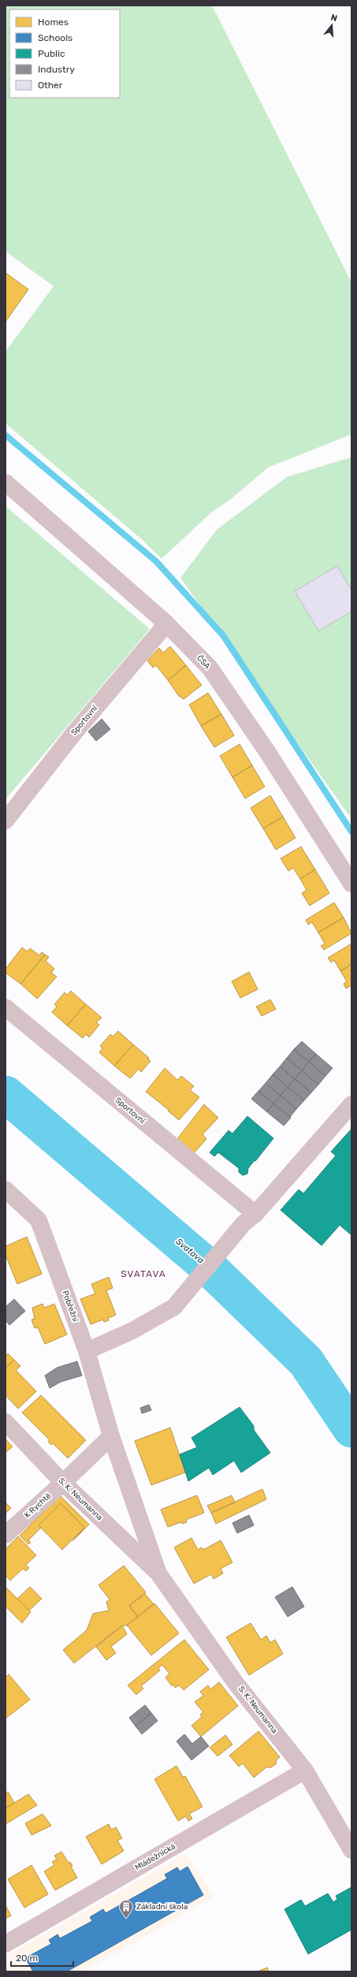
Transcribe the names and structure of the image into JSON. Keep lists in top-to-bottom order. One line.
{"streets":{"street":["ČSA","Sportovní","Pobřežní","S. K. Neumanna","K Rychtě","Mládežnická"]},"crossings":[["ČSA","Sportovní"],["Pobřežní","S. K. Neumanna"],["Pobřežní","K Rychtě"],["S. K. Neumanna","K Rychtě"],["S. K. Neumanna","Mládežnická"]],"districts":["SVATAVA"],"water":["Svatava"],"places":{"building":["Základní škola"]},"legend":["Homes","Schools","Public","Industry","Other"],"scale_bar":"20 m","north":"top"}
